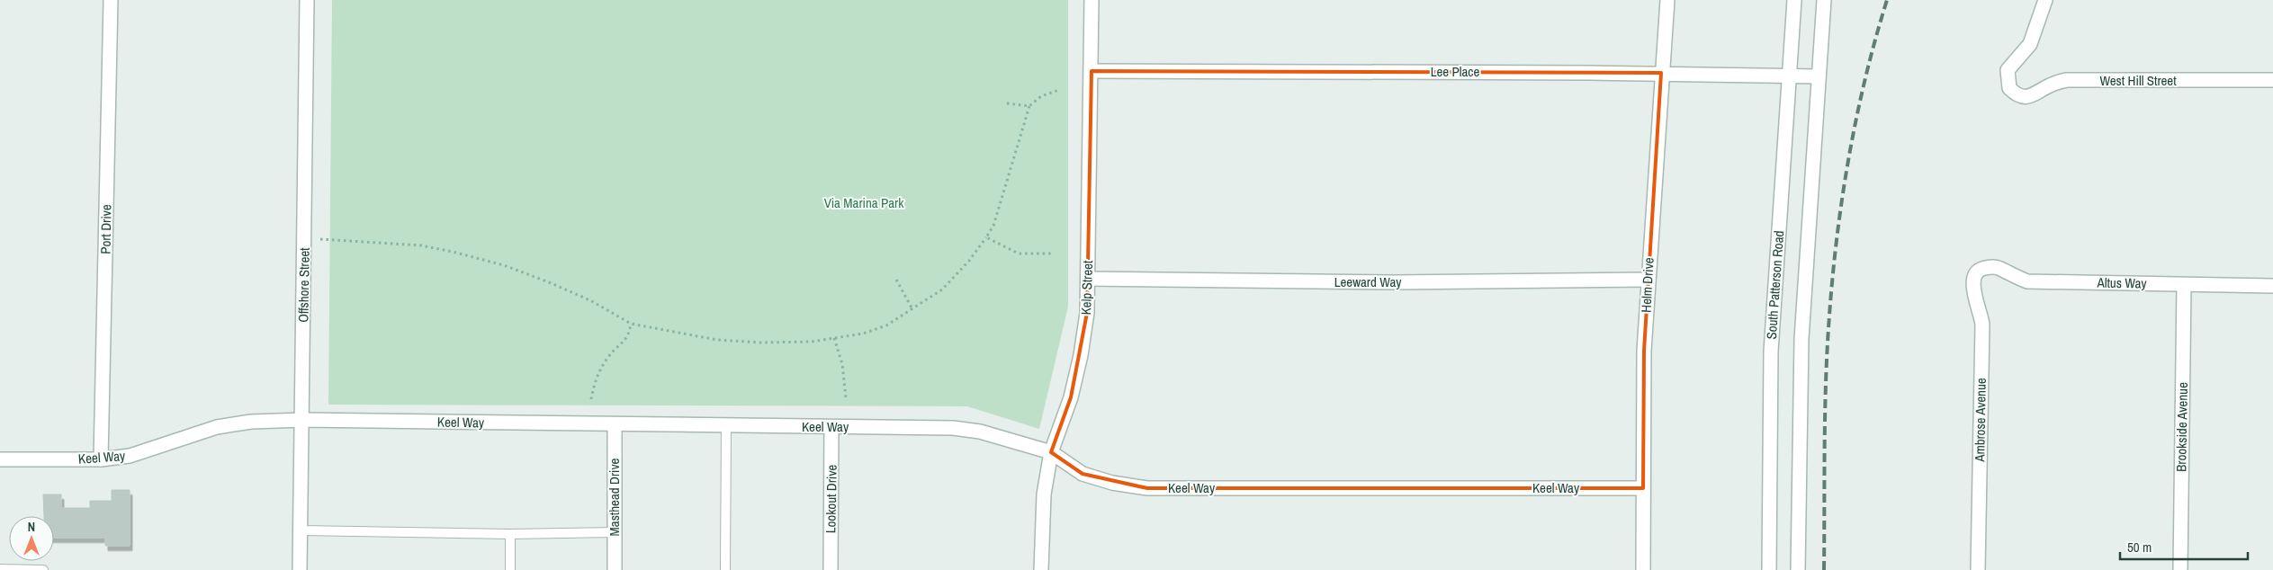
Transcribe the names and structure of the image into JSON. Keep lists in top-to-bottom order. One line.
{"streets":{"street":["Lee Place","West Hill Street","Port Drive","Leeward Way","Altus Way","Offshore Street","Helm Drive","South Patterson Road","Kelp Street","Ambrose Avenue","Keel Way","Brookside Avenue","Masthead Drive","Lookout Drive"]},"crossings":[["Lee Place","Helm Drive"],["Lee Place","South Patterson Road"],["Lee Place","Kelp Street"],["Port Drive","Keel Way"],["Leeward Way","Helm Drive"],["Leeward Way","Kelp Street"],["Altus Way","Ambrose Avenue"],["Altus Way","Brookside Avenue"],["Offshore Street","Keel Way"],["Helm Drive","Keel Way"],["Kelp Street","Keel Way"],["Keel Way","Masthead Drive"],["Keel Way","Lookout Drive"]],"parks":["Via Marina Park"],"scale_bar":"50 m","north":"top"}
